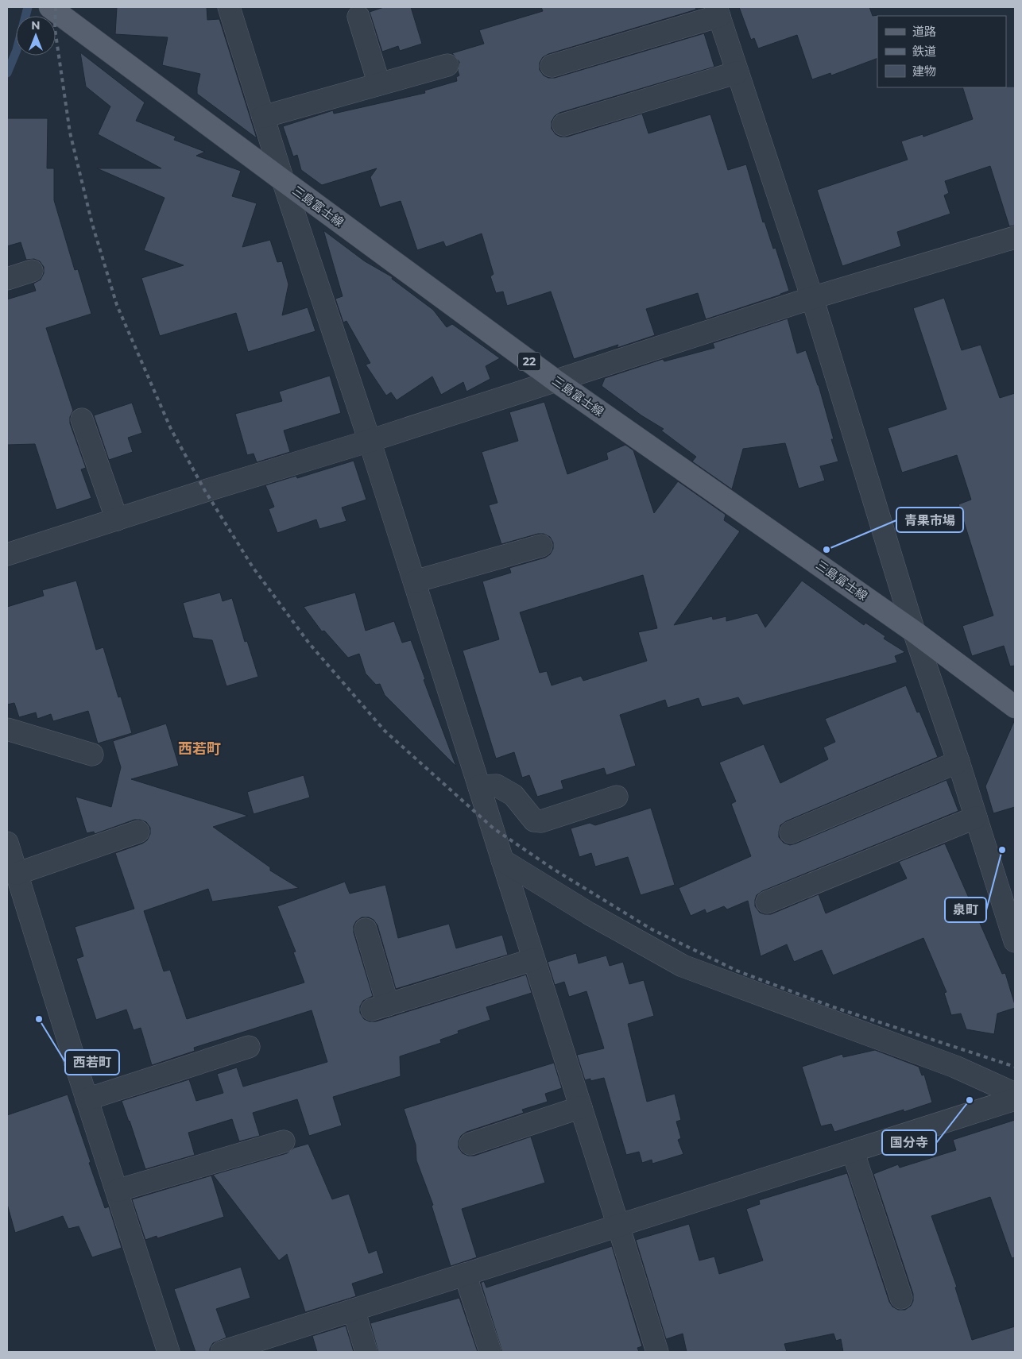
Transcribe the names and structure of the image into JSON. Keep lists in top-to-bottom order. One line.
{"streets":{"main road":["三島富士線","22"]},"districts":["西若町"],"places":["青果市場","泉町","西若町","国分寺"],"legend":["道路","鉄道","建物"],"north":"top"}
